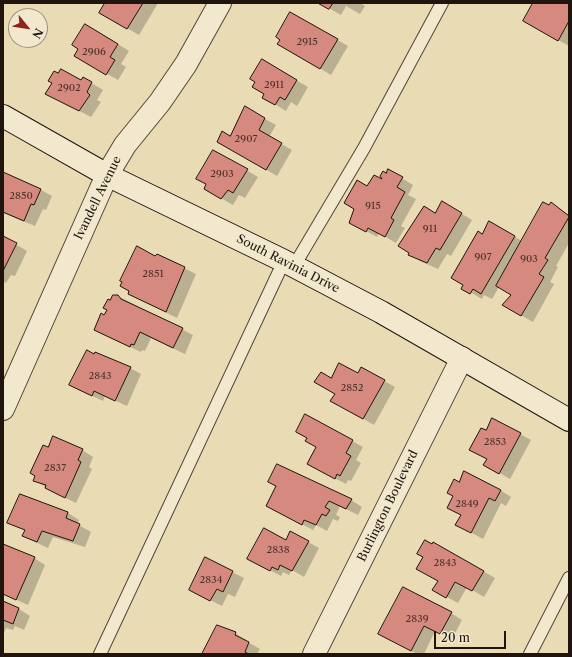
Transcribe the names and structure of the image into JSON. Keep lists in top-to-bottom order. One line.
{"streets":{"street":["Ivandell Avenue","South Ravinia Drive","Burlington Boulevard"]},"crossings":[["Ivandell Avenue","South Ravinia Drive"],["South Ravinia Drive","Burlington Boulevard"]],"house_numbers":["2915","2906","2911","2902","2907","2903","2850","915","911","907","903","2851","2843","2852","2853","2837","2849","2838","2843","2834","2839"],"scale_bar":"20 m","north":"bottom right"}
